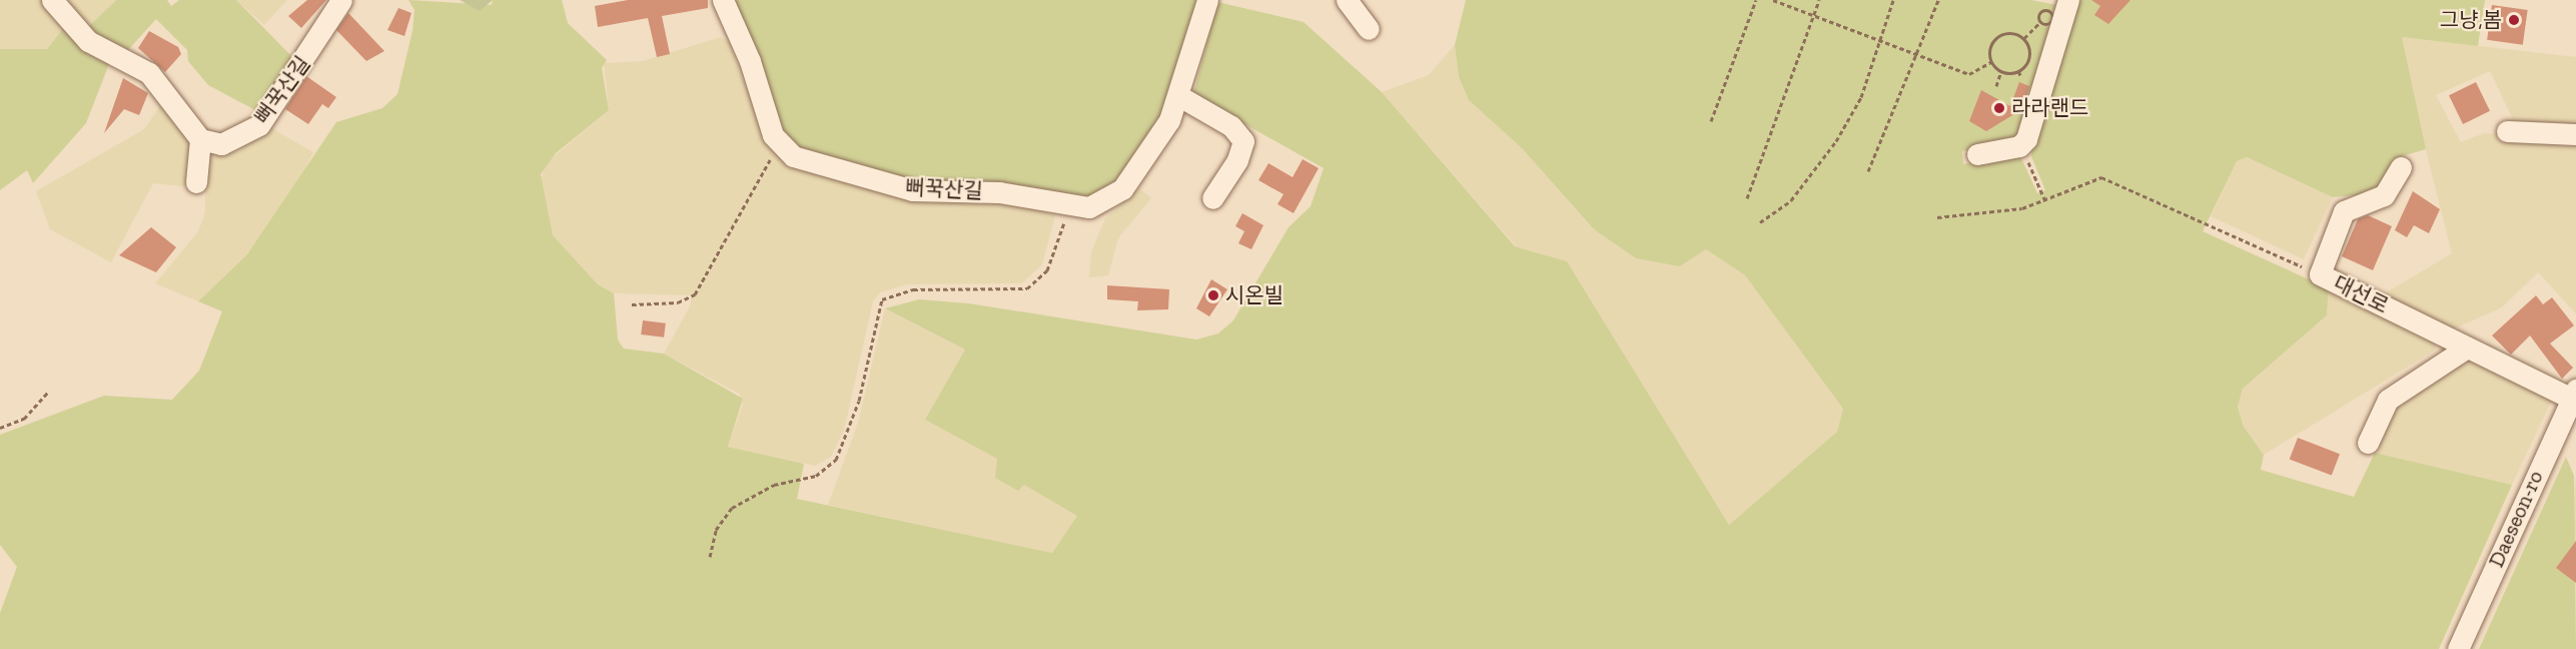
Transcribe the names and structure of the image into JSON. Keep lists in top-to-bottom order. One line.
{"streets":{"street":["뻐꾹산길","대선로","Daeseon-ro"]},"crossings":[["대선로","Daeseon-ro"]],"places":["그냥,봄","라라랜드","시온빌"]}
